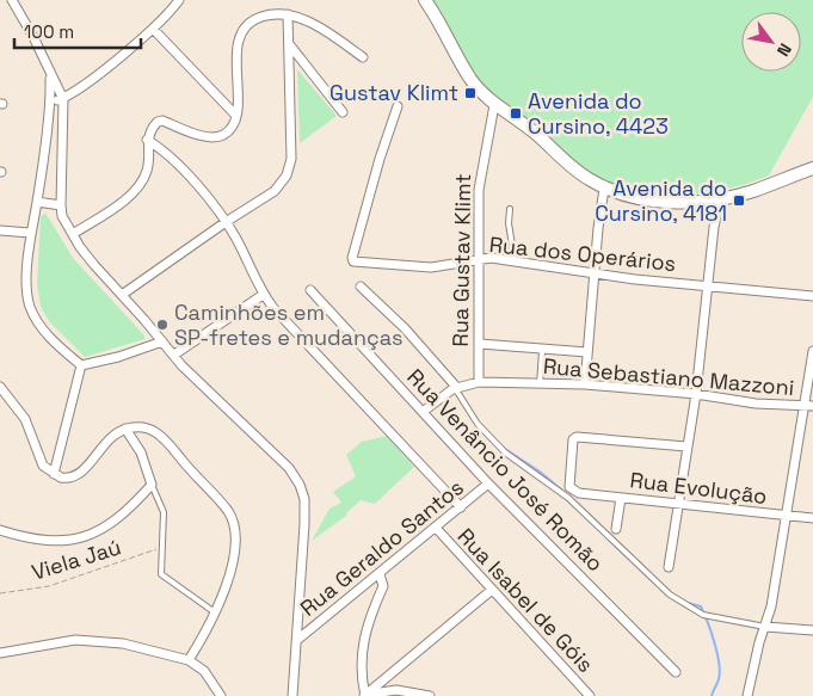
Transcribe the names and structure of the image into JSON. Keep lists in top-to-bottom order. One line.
{"streets":{"street":["Rua dos Operários","Rua Gustav Klimt","Rua Sebastiano Mazzoni","Rua Venâncio José Romão","Rua Evolução","Rua Geraldo Santos","Rua Isabel de Góis"],"path":["Viela Jaú"]},"crossings":[["Rua dos Operários","Rua Gustav Klimt"],["Rua Gustav Klimt","Rua Sebastiano Mazzoni"],["Rua Sebastiano Mazzoni","Rua Venâncio José Romão"],["Rua Venâncio José Romão","Rua Geraldo Santos"],["Rua Geraldo Santos","Rua Isabel de Góis"]],"places":{"transit":["Gustav Klimt","Avenida do Cursino, 4423","Avenida do Cursino, 4181"],"other":["Caminhões em SP-fretes e mudanças"]},"scale_bar":"100 m","north":"bottom right"}
